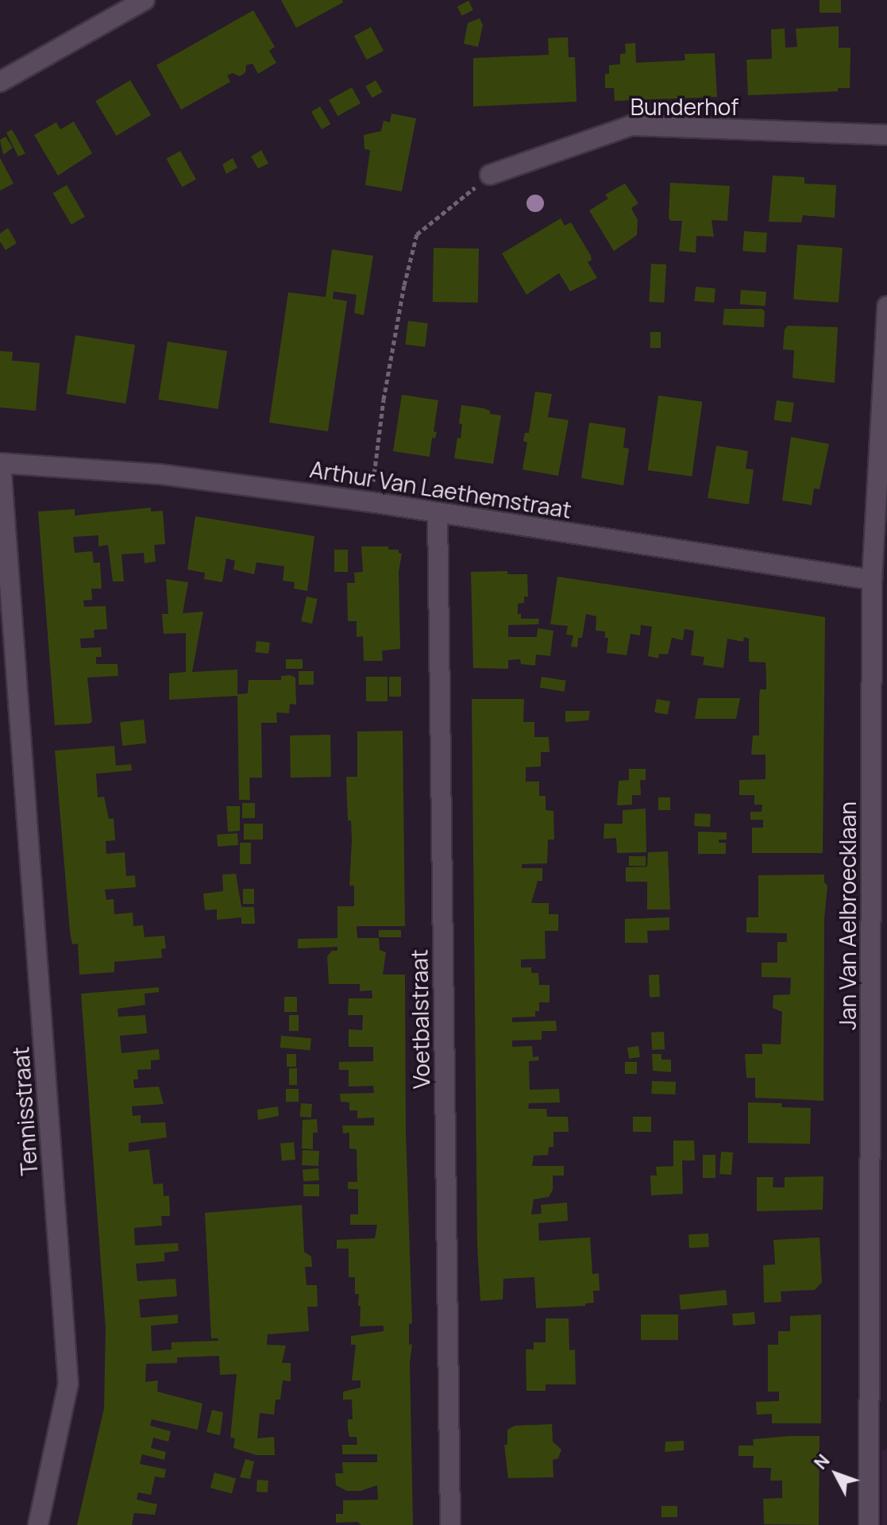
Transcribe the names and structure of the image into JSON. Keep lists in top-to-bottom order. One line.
{"streets":{"street":["Bunderhof","Arthur Van Laethemstraat","Jan Van Aelbroecklaan","Voetbalstraat","Tennisstraat"]},"crossings":[["Arthur Van Laethemstraat","Jan Van Aelbroecklaan"],["Arthur Van Laethemstraat","Voetbalstraat"],["Arthur Van Laethemstraat","Tennisstraat"]],"north":"top left"}
